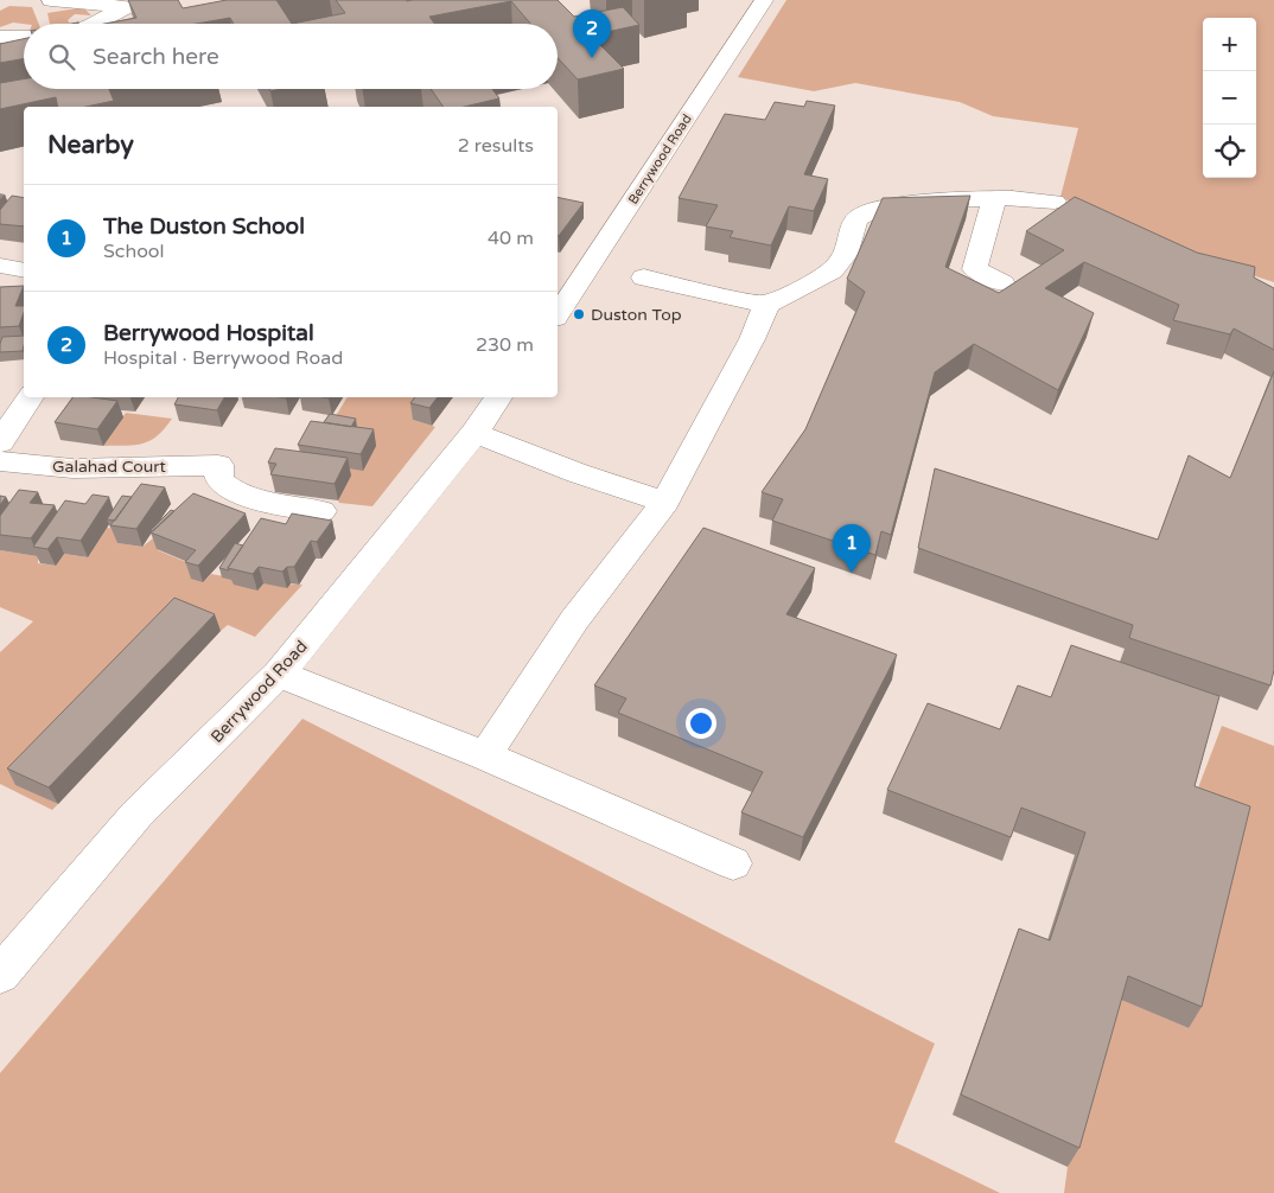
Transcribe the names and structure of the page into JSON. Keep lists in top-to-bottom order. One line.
{"streets":{"street":["Berrywood Road","Galahad Court"]},"places":["Duston Top"],"page":{"pins":["2","1"],"map_buttons":["+","−"],"search":"Search here","heading":["Nearby","2 results"],"list":[{"mark":"1","name":"The Duston School","note":"School","value":"40 m"},{"mark":"2","name":"Berrywood Hospital","note":"Hospital · Berrywood Road","value":"230 m"}]}}
